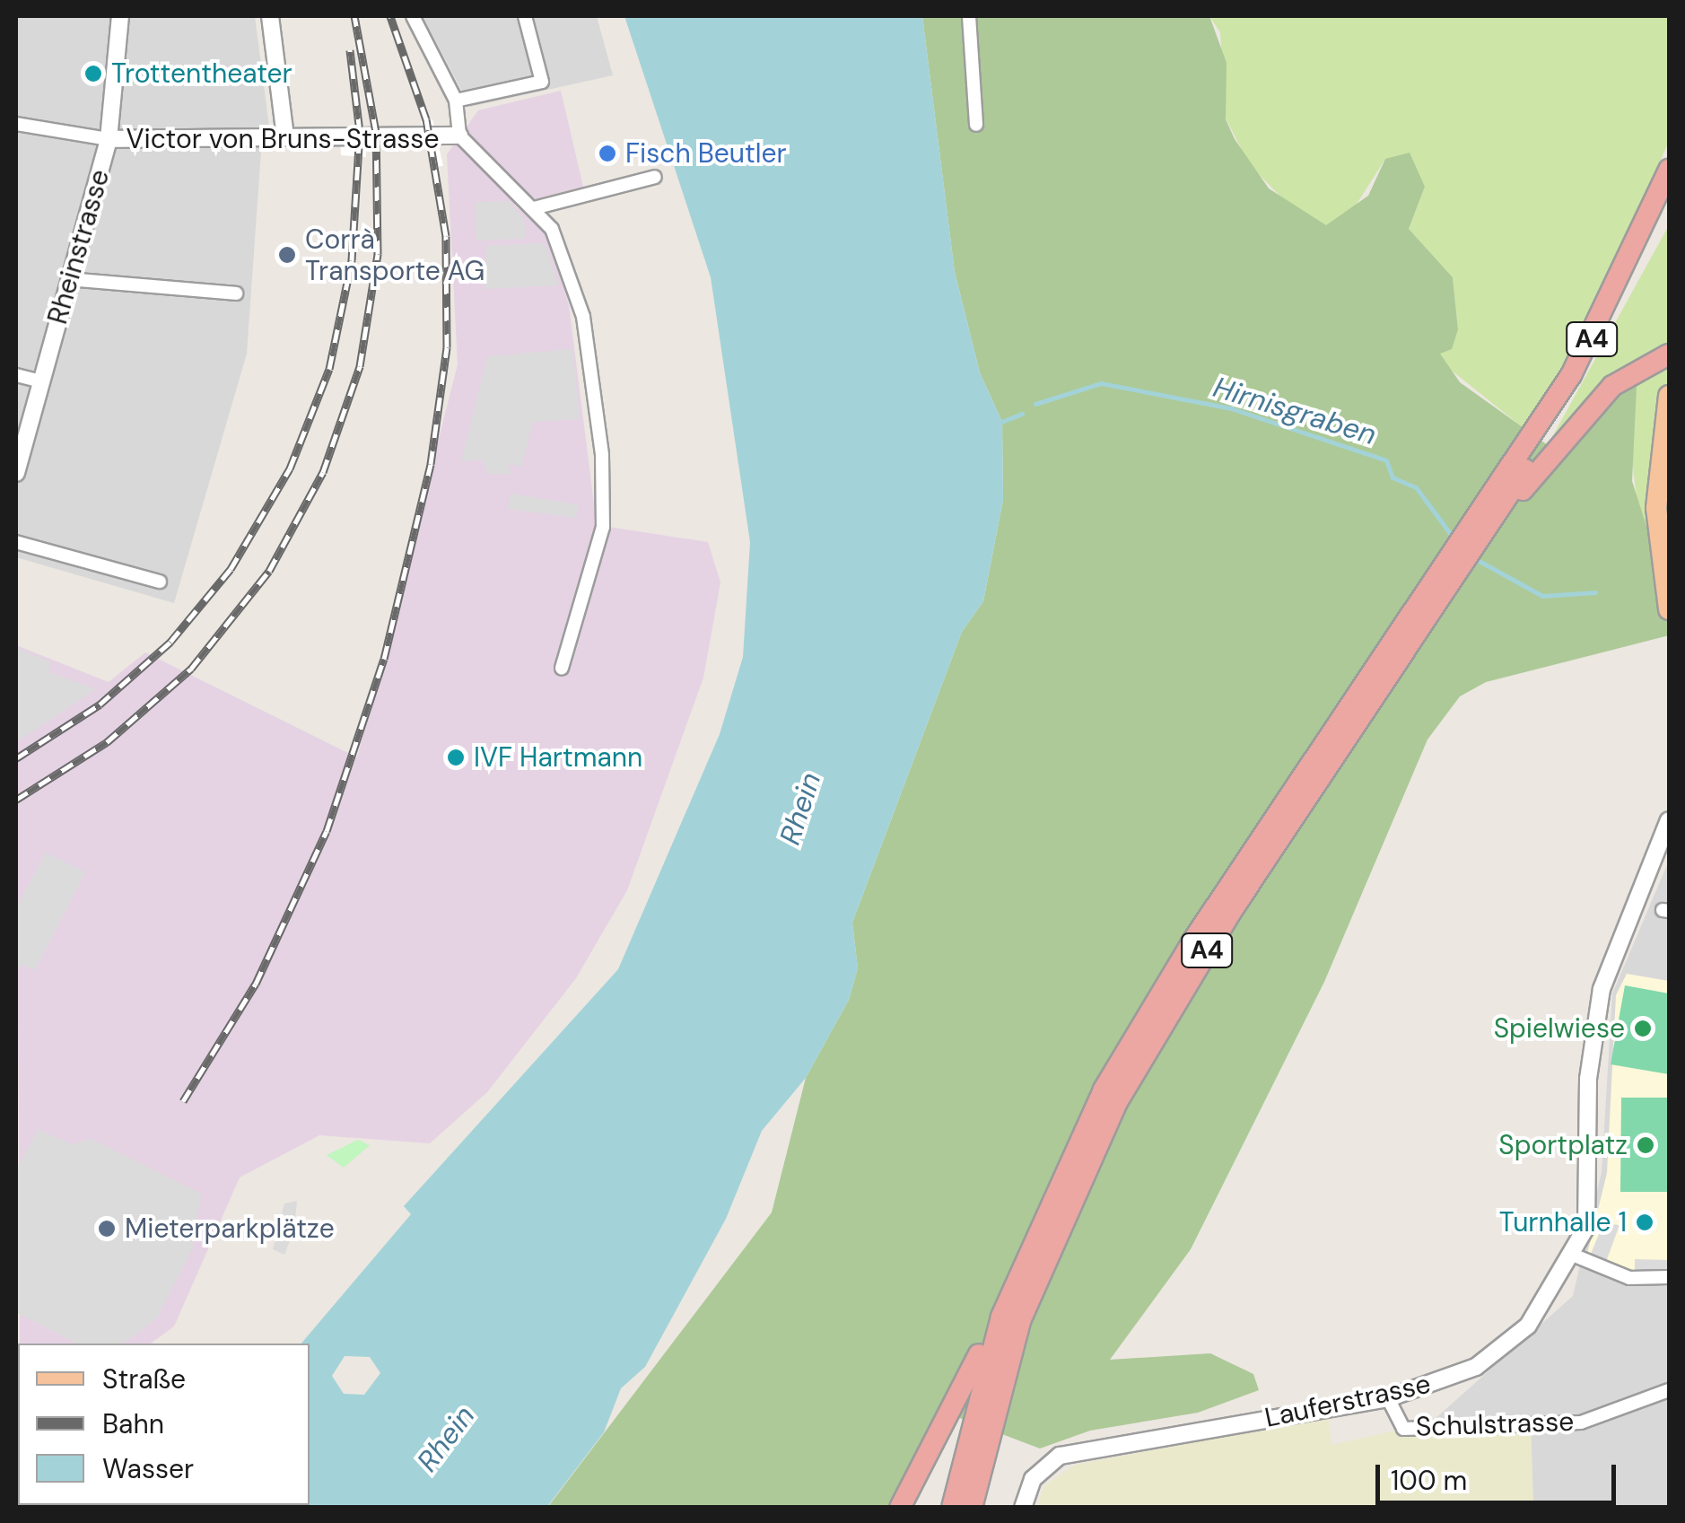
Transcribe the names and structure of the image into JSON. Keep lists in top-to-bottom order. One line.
{"streets":{"highway":["A4"],"street":["Victor von Bruns-Strasse","Rheinstrasse","Lauferstrasse","Schulstrasse"]},"crossings":[["Victor von Bruns-Strasse","Rheinstrasse"],["Lauferstrasse","Schulstrasse"]],"water":["Hirnisgraben","Rhein"],"places":["Trottentheater","Fisch Beutler","Corrà Transporte AG","IVF Hartmann","Spielwiese","Sportplatz","Turnhalle 1","Mieterparkplätze"],"legend":["Straße","Bahn","Wasser"],"scale_bar":"100 m"}
